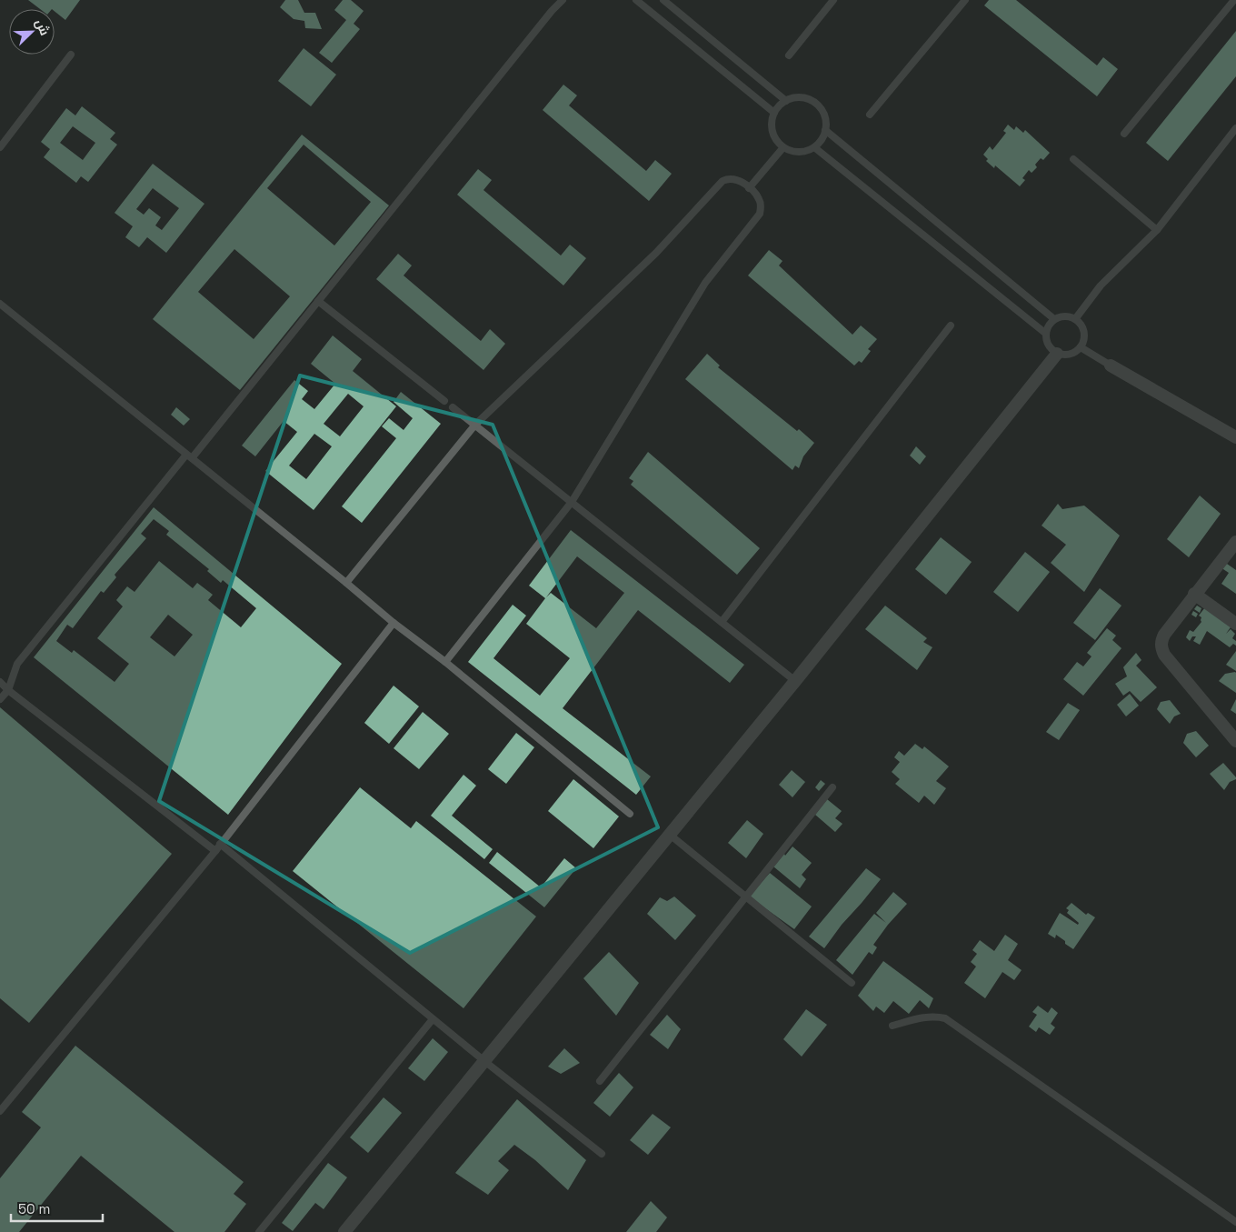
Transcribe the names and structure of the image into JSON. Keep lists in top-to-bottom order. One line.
{"scale_bar":"50 m","north":"top right"}
